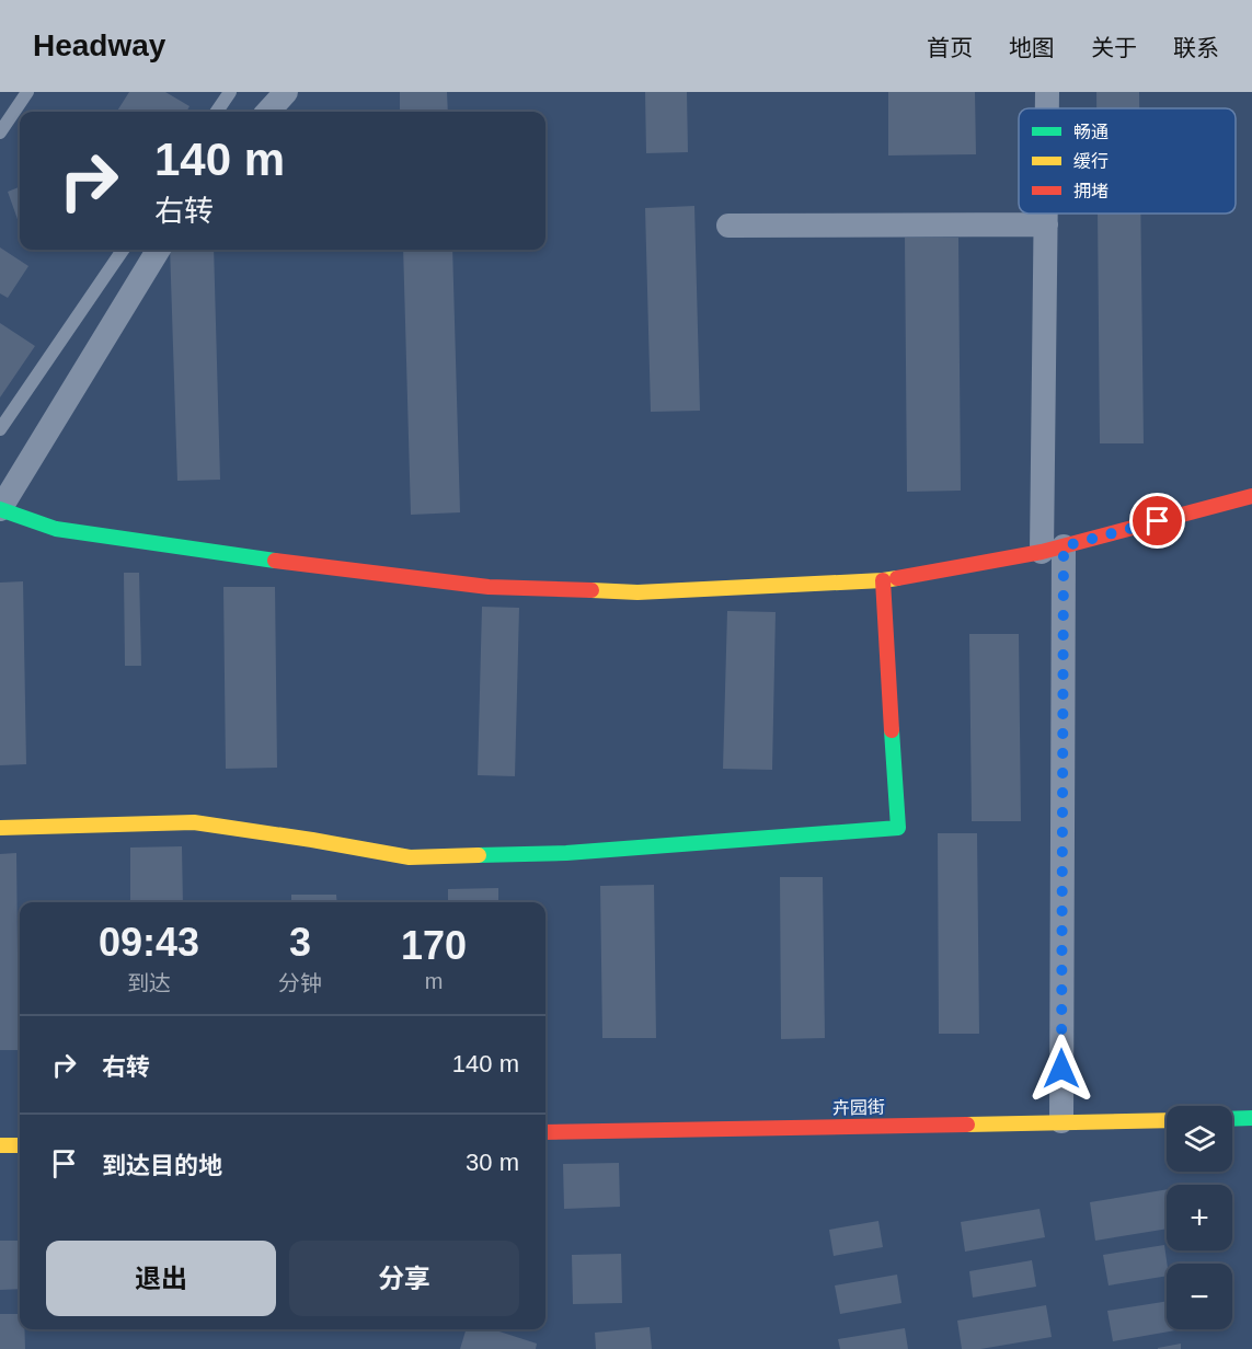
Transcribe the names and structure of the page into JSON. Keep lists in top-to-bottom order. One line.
{"streets":{"street":["卉园街"]},"legend":["畅通","缓行","拥堵"],"page":{"header":"Headway","nav":["首页","地图","关于","联系"],"turn":["140 m","右转"],"eta":["09:43","到达","3","分钟","170","m"],"list":[{"name":"右转","value":"140 m"},{"name":"到达目的地","value":"30 m"}],"map_buttons":["+","−"],"buttons":["退出","分享"]}}
